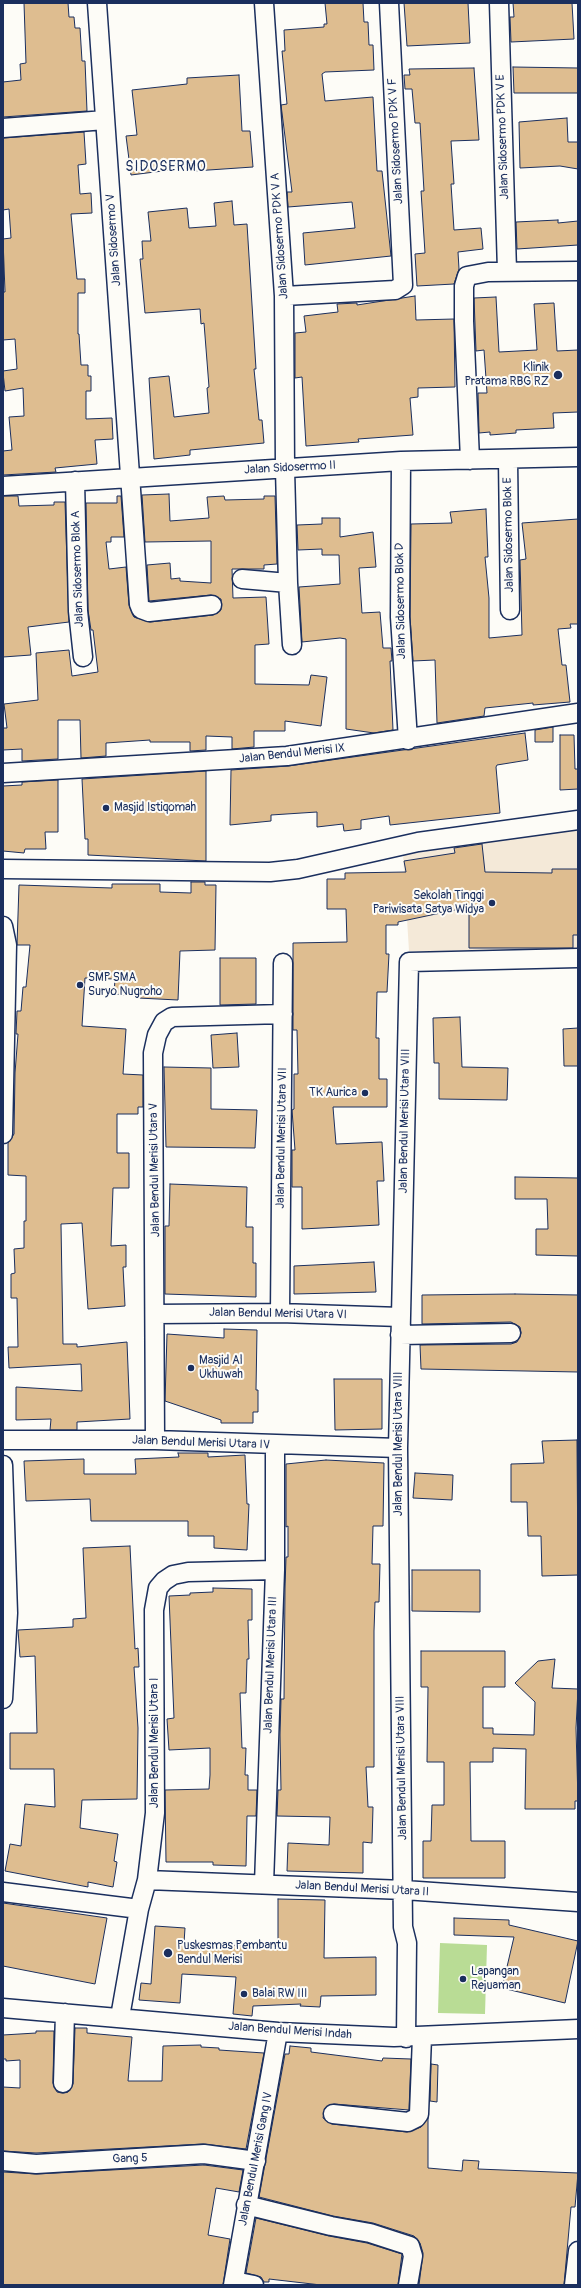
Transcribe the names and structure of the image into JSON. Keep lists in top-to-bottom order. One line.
{"streets":{"street":["Jalan Sidosermo PDK V E","Jalan Sidosermo PDK V F","Jalan Sidosermo PDK V A","Jalan Sidosermo V","Jalan Sidosermo II","Jalan Sidosermo Blok E","Jalan Sidosermo Blok A","Jalan Sidosermo Blok D","Jalan Bendul Merisi IX","Jalan Bendul Merisi Utara VIII","Jalan Bendul Merisi Utara VII","Jalan Bendul Merisi Utara V","Jalan Bendul Merisi Utara VI","Jalan Bendul Merisi Utara IV","Jalan Bendul Merisi Utara III","Jalan Bendul Merisi Utara I","Jalan Bendul Merisi Utara II","Jalan Bendul Merisi Indah","Gang 5","Jalan Bendul Merisi Gang IV"]},"crossings":[["Jalan Sidosermo PDK V F","Jalan Sidosermo PDK V A"],["Jalan Sidosermo PDK V A","Jalan Sidosermo II"],["Jalan Sidosermo V","Jalan Sidosermo II"],["Jalan Sidosermo II","Jalan Sidosermo Blok E"],["Jalan Sidosermo II","Jalan Sidosermo Blok A"],["Jalan Sidosermo II","Jalan Sidosermo Blok D"],["Jalan Sidosermo Blok D","Jalan Bendul Merisi IX"],["Jalan Bendul Merisi Utara VIII","Jalan Bendul Merisi Utara VI"],["Jalan Bendul Merisi Utara VIII","Jalan Bendul Merisi Utara IV"],["Jalan Bendul Merisi Utara VIII","Jalan Bendul Merisi Utara II"],["Jalan Bendul Merisi Utara VIII","Jalan Bendul Merisi Indah"],["Jalan Bendul Merisi Utara VII","Jalan Bendul Merisi Utara V"],["Jalan Bendul Merisi Utara VII","Jalan Bendul Merisi Utara VI"],["Jalan Bendul Merisi Utara V","Jalan Bendul Merisi Utara VI"],["Jalan Bendul Merisi Utara V","Jalan Bendul Merisi Utara IV"],["Jalan Bendul Merisi Utara IV","Jalan Bendul Merisi Utara III"],["Jalan Bendul Merisi Utara III","Jalan Bendul Merisi Utara I"],["Jalan Bendul Merisi Utara III","Jalan Bendul Merisi Utara II"],["Jalan Bendul Merisi Utara I","Jalan Bendul Merisi Utara II"],["Jalan Bendul Merisi Utara I","Jalan Bendul Merisi Indah"],["Jalan Bendul Merisi Indah","Jalan Bendul Merisi Gang IV"],["Gang 5","Jalan Bendul Merisi Gang IV"]],"districts":["SIDOSERMO"],"places":["Klinik Pratama RBG RZ","Masjid Istiqomah","Sekolah Tinggi Pariwisata Satya Widya","SMP SMA Suryo Nugroho","TK Aurica","Masjid Al Ukhuwah","Puskesmas Pembantu Bendul Merisi","Lapangan Rejuaman","Balai RW III"]}
